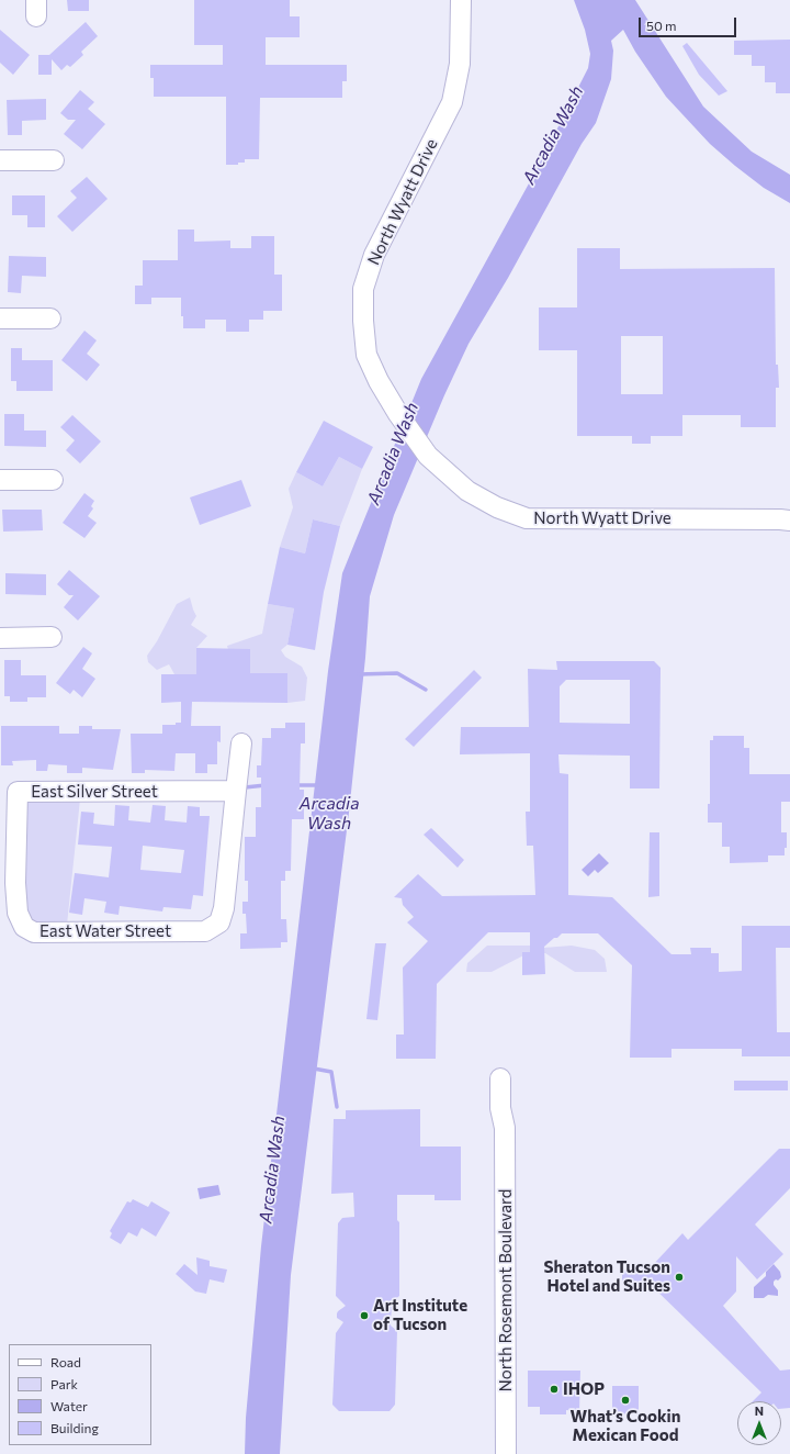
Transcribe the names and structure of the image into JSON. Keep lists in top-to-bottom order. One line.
{"streets":{"street":["North Wyatt Drive","East Silver Street","East Water Street","North Rosemont Boulevard"]},"crossings":[["East Silver Street","East Water Street"]],"water":["Arcadia Wash"],"places":["Sheraton Tucson Hotel and Suites","Art Institute of Tucson","IHOP","What’s Cookin Mexican Food"],"legend":["Road","Park","Water","Building"],"scale_bar":"50 m","north":"top"}
